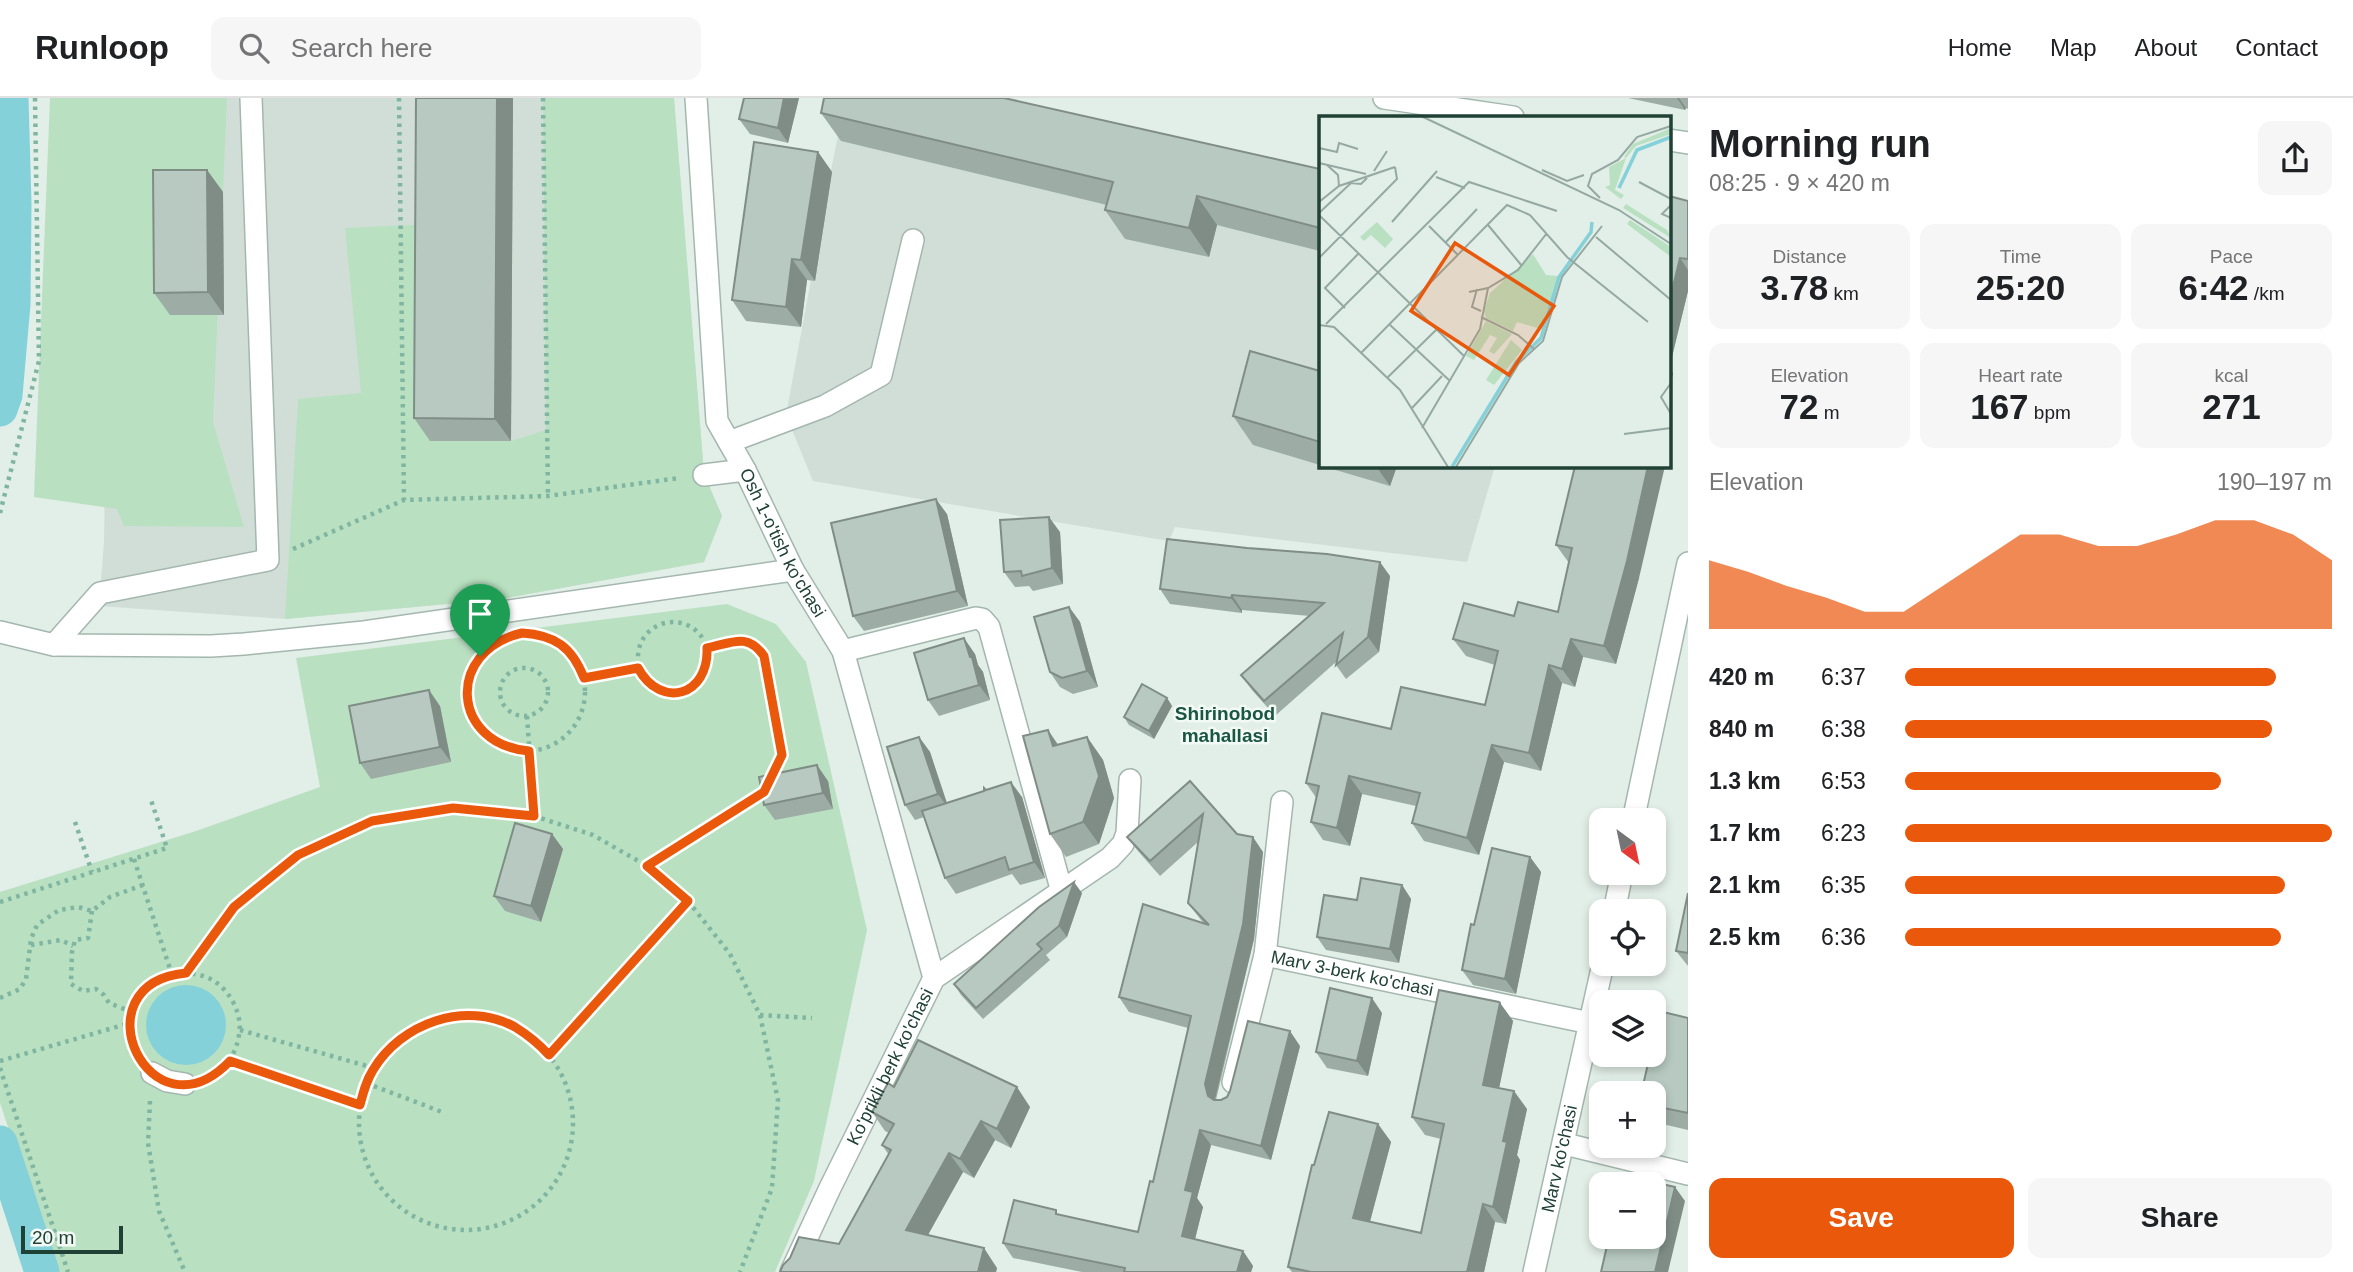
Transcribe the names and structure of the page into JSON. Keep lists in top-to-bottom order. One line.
{"streets":{"street":["Osh 1-o'tish ko'chasi","Marv 3-berk ko'chasi","Ko'prikli berk ko'chasi","Marv ko'chasi"]},"crossings":[["Osh 1-o'tish ko'chasi","Ko'prikli berk ko'chasi"]],"districts":["Shirinobod mahallasi"],"scale_bar":"20 m","north":"bottom right","page":{"header":"Runloop","search":"Search here","nav":["Home","Map","About","Contact"],"heading":["Morning run","08:25 · 9 × 420 m"],"stats":[["Distance","3.78 km"],["Time","25:20"],["Pace","6:42 /km"],["Elevation","72 m"],["Heart rate","167 bpm"],["kcal","271"]],"chart":["Elevation","190–197 m"],"list":[{"name":"420 m","note":"6:37"},{"name":"840 m","note":"6:38"},{"name":"1.3 km","note":"6:53"},{"name":"1.7 km","note":"6:23"},{"name":"2.1 km","note":"6:35"},{"name":"2.5 km","note":"6:36"}],"map_buttons":["+","−"],"buttons":["Save","Share"],"scale":"20 m"}}
